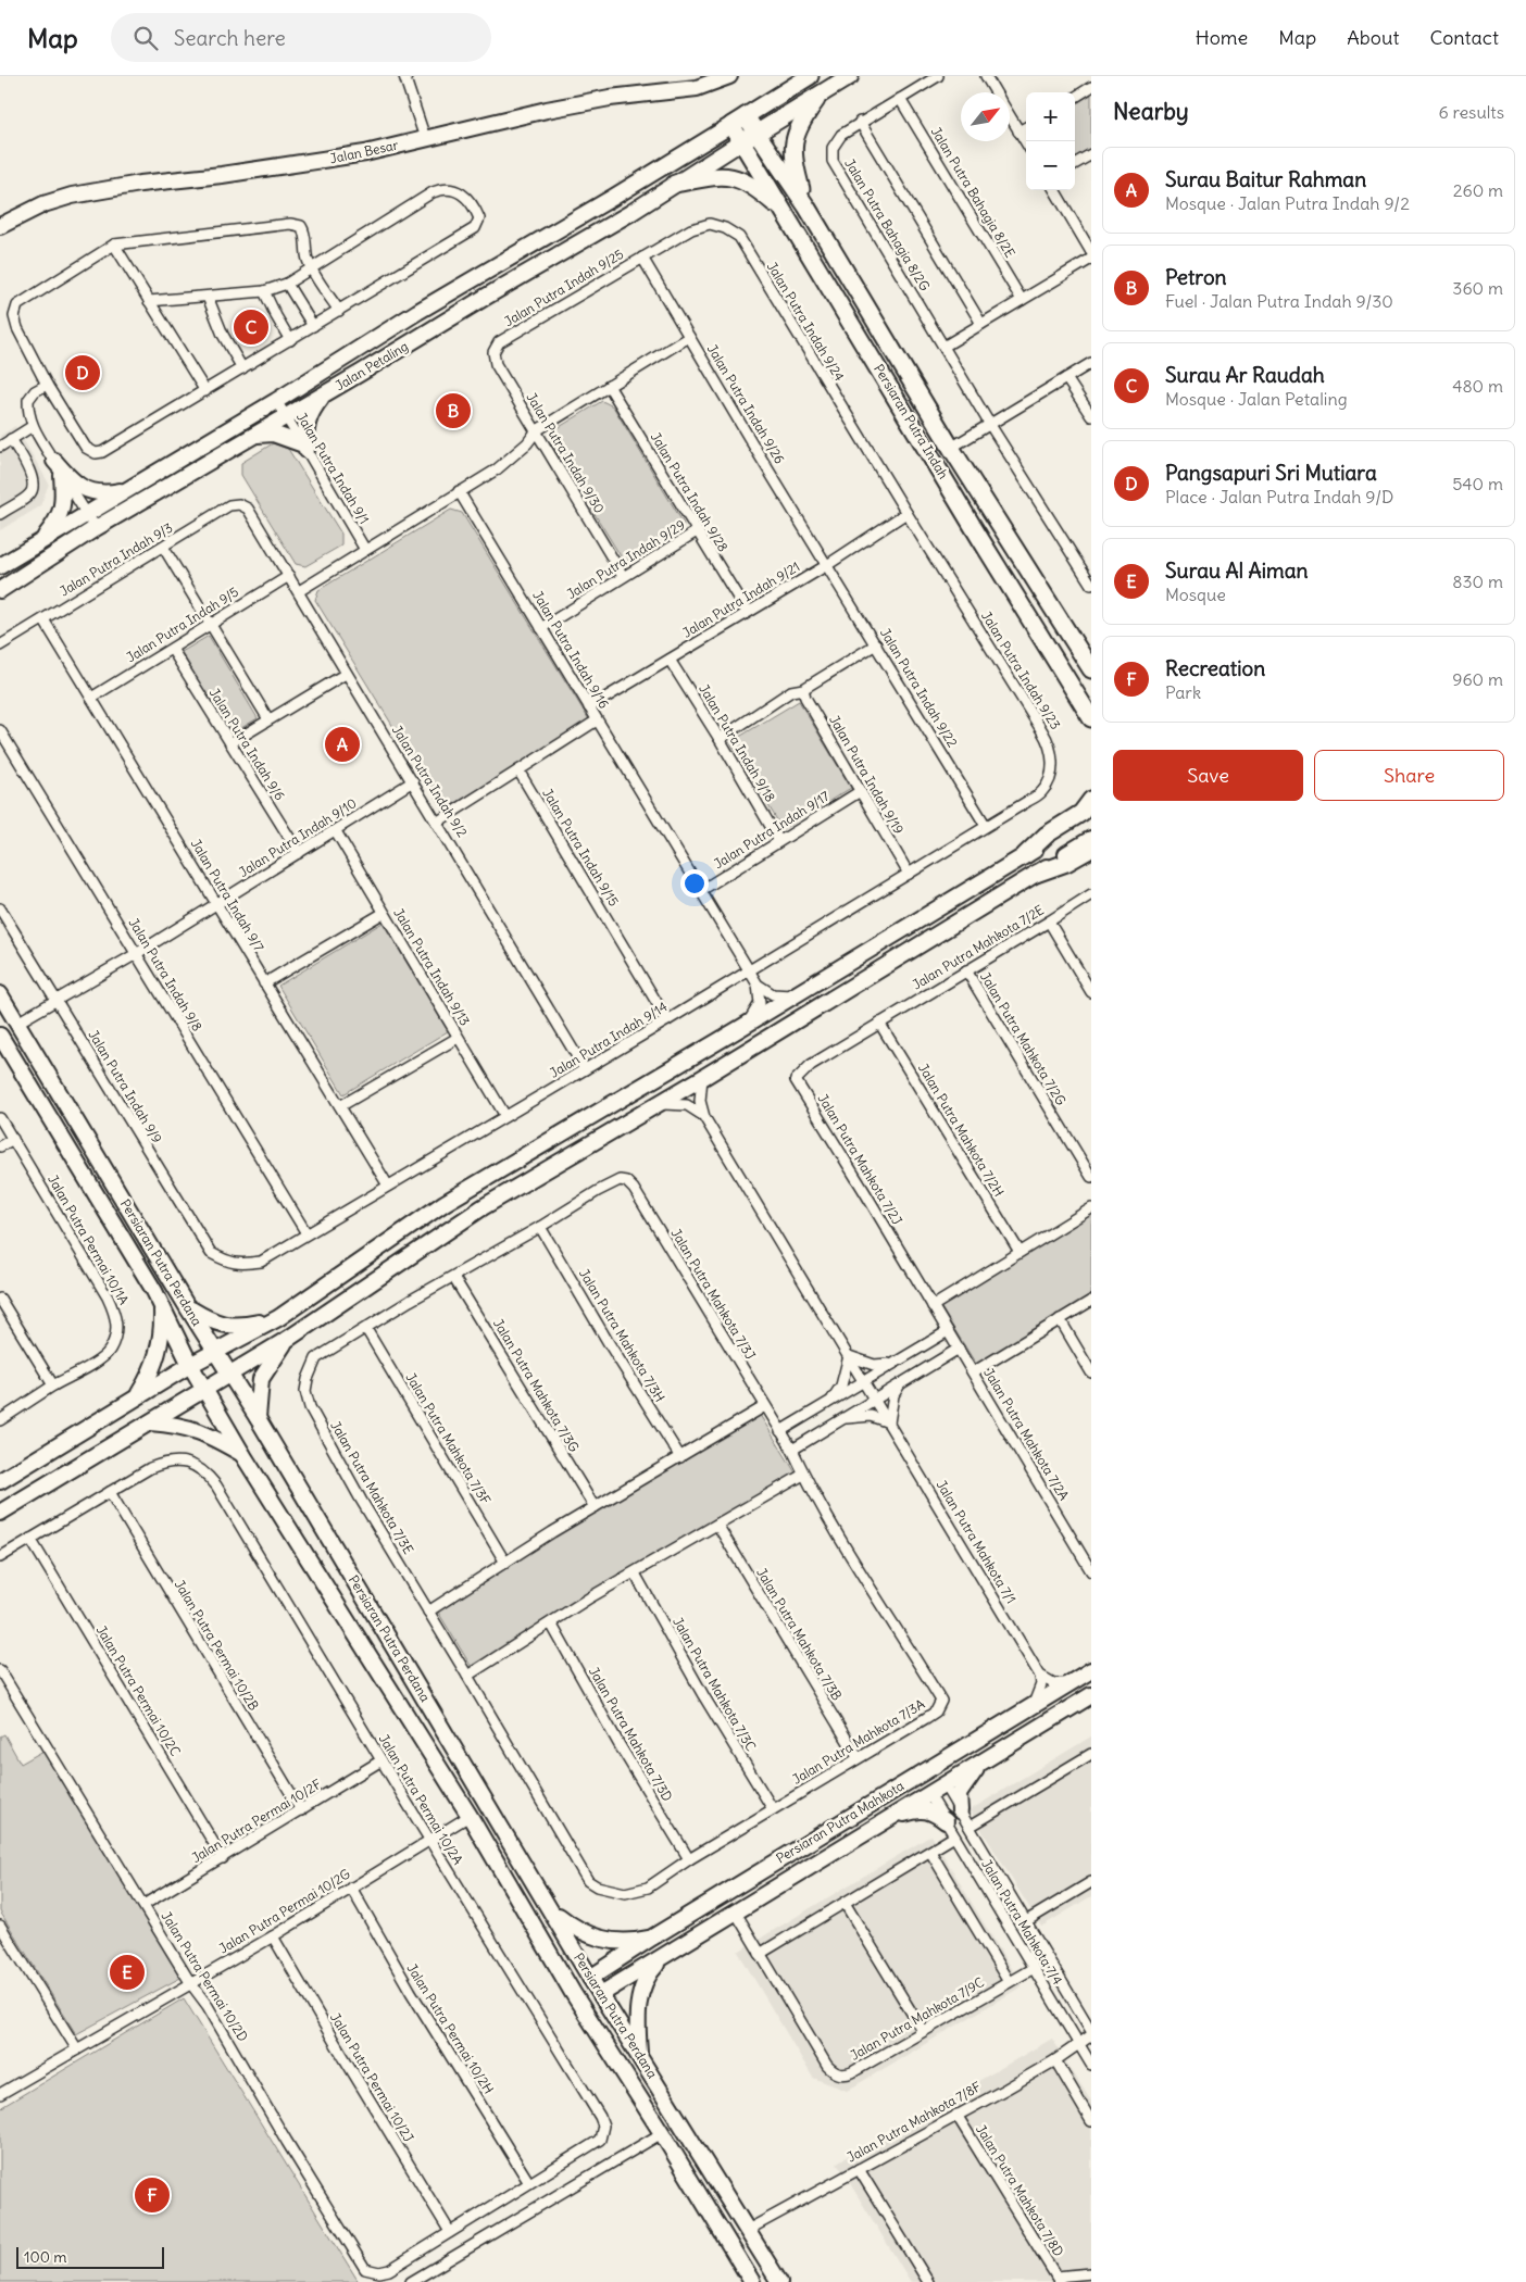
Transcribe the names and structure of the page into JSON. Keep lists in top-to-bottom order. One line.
{"streets":{"main road":["Jalan Besar","Jalan Petaling","Persiaran Putra Indah","Persiaran Putra Perdana","Persiaran Putra Mahkota"],"street":["Jalan Putra Bahagia 8/2E","Jalan Putra Bahagia 8/2G","Jalan Putra Indah 9/25","Jalan Putra Indah 9/24","Jalan Putra Indah 9/26","Jalan Putra Indah 9/30","Jalan Putra Indah 9/1","Jalan Putra Indah 9/28","Jalan Putra Indah 9/3","Jalan Putra Indah 9/29","Jalan Putra Indah 9/21","Jalan Putra Indah 9/5","Jalan Putra Indah 9/16","Jalan Putra Indah 9/23","Jalan Putra Indah 9/22","Jalan Putra Indah 9/18","Jalan Putra Indah 9/6","Jalan Putra Indah 9/19","Jalan Putra Indah 9/2","Jalan Putra Indah 9/17","Jalan Putra Indah 9/10","Jalan Putra Indah 9/15","Jalan Putra Indah 9/7","Jalan Putra Mahkota 7/2E","Jalan Putra Indah 9/13","Jalan Putra Indah 9/8","Jalan Putra Mahkota 7/2G","Jalan Putra Indah 9/14","Jalan Putra Indah 9/9","Jalan Putra Mahkota 7/2H","Jalan Putra Mahkota 7/2J","Jalan Putra Permai 10/1A","Jalan Putra Mahkota 7/3J","Jalan Putra Mahkota 7/3H","Jalan Putra Mahkota 7/3G","Jalan Putra Mahkota 7/2A","Jalan Putra Mahkota 7/3F","Jalan Putra Mahkota 7/3E","Jalan Putra Mahkota 7/1","Jalan Putra Mahkota 7/3B","Jalan Putra Permai 10/2B","Jalan Putra Mahkota 7/3C","Jalan Putra Permai 10/2C","Jalan Putra Mahkota 7/3D","Jalan Putra Mahkota 7/3A","Jalan Putra Permai 10/2A","Jalan Putra Permai 10/2F","Jalan Putra Permai 10/2G","Jalan Putra Mahkota 7/4","Jalan Putra Permai 10/2D","Jalan Putra Mahkota 7/9C","Jalan Putra Permai 10/2H","Jalan Putra Permai 10/2J","Jalan Putra Mahkota 7/8F","Jalan Putra Mahkota 7/8D"]},"crossings":[["Jalan Putra Bahagia 8/2E","Jalan Putra Bahagia 8/2G"],["Jalan Putra Indah 9/25","Jalan Putra Indah 9/24"],["Jalan Putra Indah 9/25","Jalan Putra Indah 9/26"],["Jalan Putra Indah 9/25","Jalan Putra Indah 9/30"],["Jalan Putra Indah 9/24","Jalan Putra Indah 9/26"],["Jalan Putra Indah 9/24","Jalan Putra Indah 9/21"],["Jalan Putra Indah 9/24","Jalan Putra Indah 9/23"],["Jalan Petaling","Persiaran Putra Indah"],["Jalan Petaling","Jalan Putra Indah 9/1"],["Jalan Putra Indah 9/26","Jalan Putra Indah 9/21"],["Jalan Putra Indah 9/26","Jalan Putra Indah 9/22"],["Jalan Putra Indah 9/30","Jalan Putra Indah 9/29"],["Jalan Putra Indah 9/28","Jalan Putra Indah 9/29"],["Jalan Putra Indah 9/28","Jalan Putra Indah 9/21"],["Jalan Putra Indah 9/3","Jalan Putra Indah 9/2"],["Jalan Putra Indah 9/3","Jalan Putra Indah 9/7"],["Jalan Putra Indah 9/29","Jalan Putra Indah 9/16"],["Jalan Putra Indah 9/21","Jalan Putra Indah 9/16"],["Jalan Putra Indah 9/21","Jalan Putra Indah 9/23"],["Jalan Putra Indah 9/21","Jalan Putra Indah 9/22"],["Jalan Putra Indah 9/21","Jalan Putra Indah 9/18"],["Jalan Putra Indah 9/5","Jalan Putra Indah 9/6"],["Jalan Putra Indah 9/5","Jalan Putra Indah 9/2"],["Jalan Putra Indah 9/5","Jalan Putra Indah 9/7"],["Jalan Putra Indah 9/16","Jalan Putra Indah 9/17"],["Jalan Putra Indah 9/16","Jalan Putra Indah 9/14"],["Jalan Putra Indah 9/23","Jalan Putra Indah 9/22"],["Jalan Putra Indah 9/23","Jalan Putra Indah 9/14"],["Jalan Putra Indah 9/22","Jalan Putra Indah 9/14"],["Jalan Putra Indah 9/18","Jalan Putra Indah 9/17"],["Jalan Putra Indah 9/6","Jalan Putra Indah 9/10"],["Jalan Putra Indah 9/19","Jalan Putra Indah 9/17"],["Jalan Putra Indah 9/19","Jalan Putra Indah 9/14"],["Jalan Putra Indah 9/2","Jalan Putra Indah 9/10"],["Jalan Putra Indah 9/2","Jalan Putra Indah 9/14"],["Jalan Putra Indah 9/10","Jalan Putra Indah 9/7"],["Jalan Putra Indah 9/10","Jalan Putra Indah 9/13"],["Jalan Putra Indah 9/10","Jalan Putra Indah 9/8"],["Jalan Putra Indah 9/10","Jalan Putra Indah 9/9"],["Jalan Putra Indah 9/10","Persiaran Putra Perdana"],["Jalan Putra Indah 9/15","Jalan Putra Indah 9/14"],["Jalan Putra Indah 9/7","Jalan Putra Indah 9/14"],["Jalan Putra Mahkota 7/2E","Jalan Putra Mahkota 7/2G"],["Jalan Putra Mahkota 7/2E","Jalan Putra Mahkota 7/2H"],["Jalan Putra Mahkota 7/2E","Jalan Putra Mahkota 7/2J"],["Jalan Putra Indah 9/13","Jalan Putra Indah 9/14"],["Jalan Putra Indah 9/8","Jalan Putra Indah 9/14"],["Jalan Putra Indah 9/14","Jalan Putra Indah 9/9"],["Jalan Putra Mahkota 7/2H","Jalan Putra Mahkota 7/2J"],["Jalan Putra Mahkota 7/2J","Jalan Putra Mahkota 7/2A"],["Persiaran Putra Perdana","Persiaran Putra Mahkota"],["Persiaran Putra Perdana","Jalan Putra Permai 10/2G"],["Persiaran Putra Perdana","Jalan Putra Mahkota 7/8F"],["Jalan Putra Mahkota 7/3J","Jalan Putra Mahkota 7/3E"],["Jalan Putra Mahkota 7/3J","Jalan Putra Mahkota 7/3A"],["Jalan Putra Mahkota 7/3H","Jalan Putra Mahkota 7/3E"],["Jalan Putra Mahkota 7/3G","Jalan Putra Mahkota 7/3E"],["Jalan Putra Mahkota 7/3F","Jalan Putra Mahkota 7/3E"],["Jalan Putra Mahkota 7/3E","Jalan Putra Mahkota 7/3A"],["Jalan Putra Mahkota 7/3B","Jalan Putra Mahkota 7/3A"],["Jalan Putra Permai 10/2B","Jalan Putra Permai 10/2A"],["Jalan Putra Permai 10/2B","Jalan Putra Permai 10/2F"],["Jalan Putra Mahkota 7/3C","Jalan Putra Mahkota 7/3A"],["Jalan Putra Permai 10/2C","Jalan Putra Permai 10/2A"],["Jalan Putra Permai 10/2C","Jalan Putra Permai 10/2F"],["Jalan Putra Mahkota 7/3D","Jalan Putra Mahkota 7/3A"],["Jalan Putra Permai 10/2A","Jalan Putra Permai 10/2F"],["Jalan Putra Permai 10/2A","Jalan Putra Permai 10/2G"],["Jalan Putra Permai 10/2A","Jalan Putra Permai 10/2D"],["Jalan Putra Permai 10/2A","Jalan Putra Permai 10/2H"],["Jalan Putra Permai 10/2A","Jalan Putra Permai 10/2J"],["Jalan Putra Permai 10/2F","Jalan Putra Permai 10/2D"],["Persiaran Putra Mahkota","Jalan Putra Mahkota 7/4"],["Persiaran Putra Mahkota","Jalan Putra Mahkota 7/9C"],["Jalan Putra Permai 10/2G","Jalan Putra Permai 10/2D"],["Jalan Putra Permai 10/2G","Jalan Putra Permai 10/2H"],["Jalan Putra Permai 10/2G","Jalan Putra Permai 10/2J"],["Jalan Putra Mahkota 7/4","Jalan Putra Mahkota 7/9C"],["Jalan Putra Mahkota 7/4","Jalan Putra Mahkota 7/8F"],["Jalan Putra Mahkota 7/8F","Jalan Putra Mahkota 7/8D"]],"scale_bar":"100 m","north":"top right","page":{"header":"Map","search":"Search here","nav":["Home","Map","About","Contact"],"heading":["Nearby","6 results"],"map_buttons":["+","−"],"list":[{"mark":"A","name":"Surau Baitur Rahman","note":"Mosque · Jalan Putra Indah 9/2","value":"260 m"},{"mark":"B","name":"Petron","note":"Fuel · Jalan Putra Indah 9/30","value":"360 m"},{"mark":"C","name":"Surau Ar Raudah","note":"Mosque · Jalan Petaling","value":"480 m"},{"mark":"D","name":"Pangsapuri Sri Mutiara","note":"Place · Jalan Putra Indah 9/D","value":"540 m"},{"mark":"E","name":"Surau Al Aiman","note":"Mosque","value":"830 m"},{"mark":"F","name":"Recreation","note":"Park","value":"960 m"}],"pins":["C","D","B","A","E","F"],"buttons":["Save","Share"],"scale":"100 m"}}
